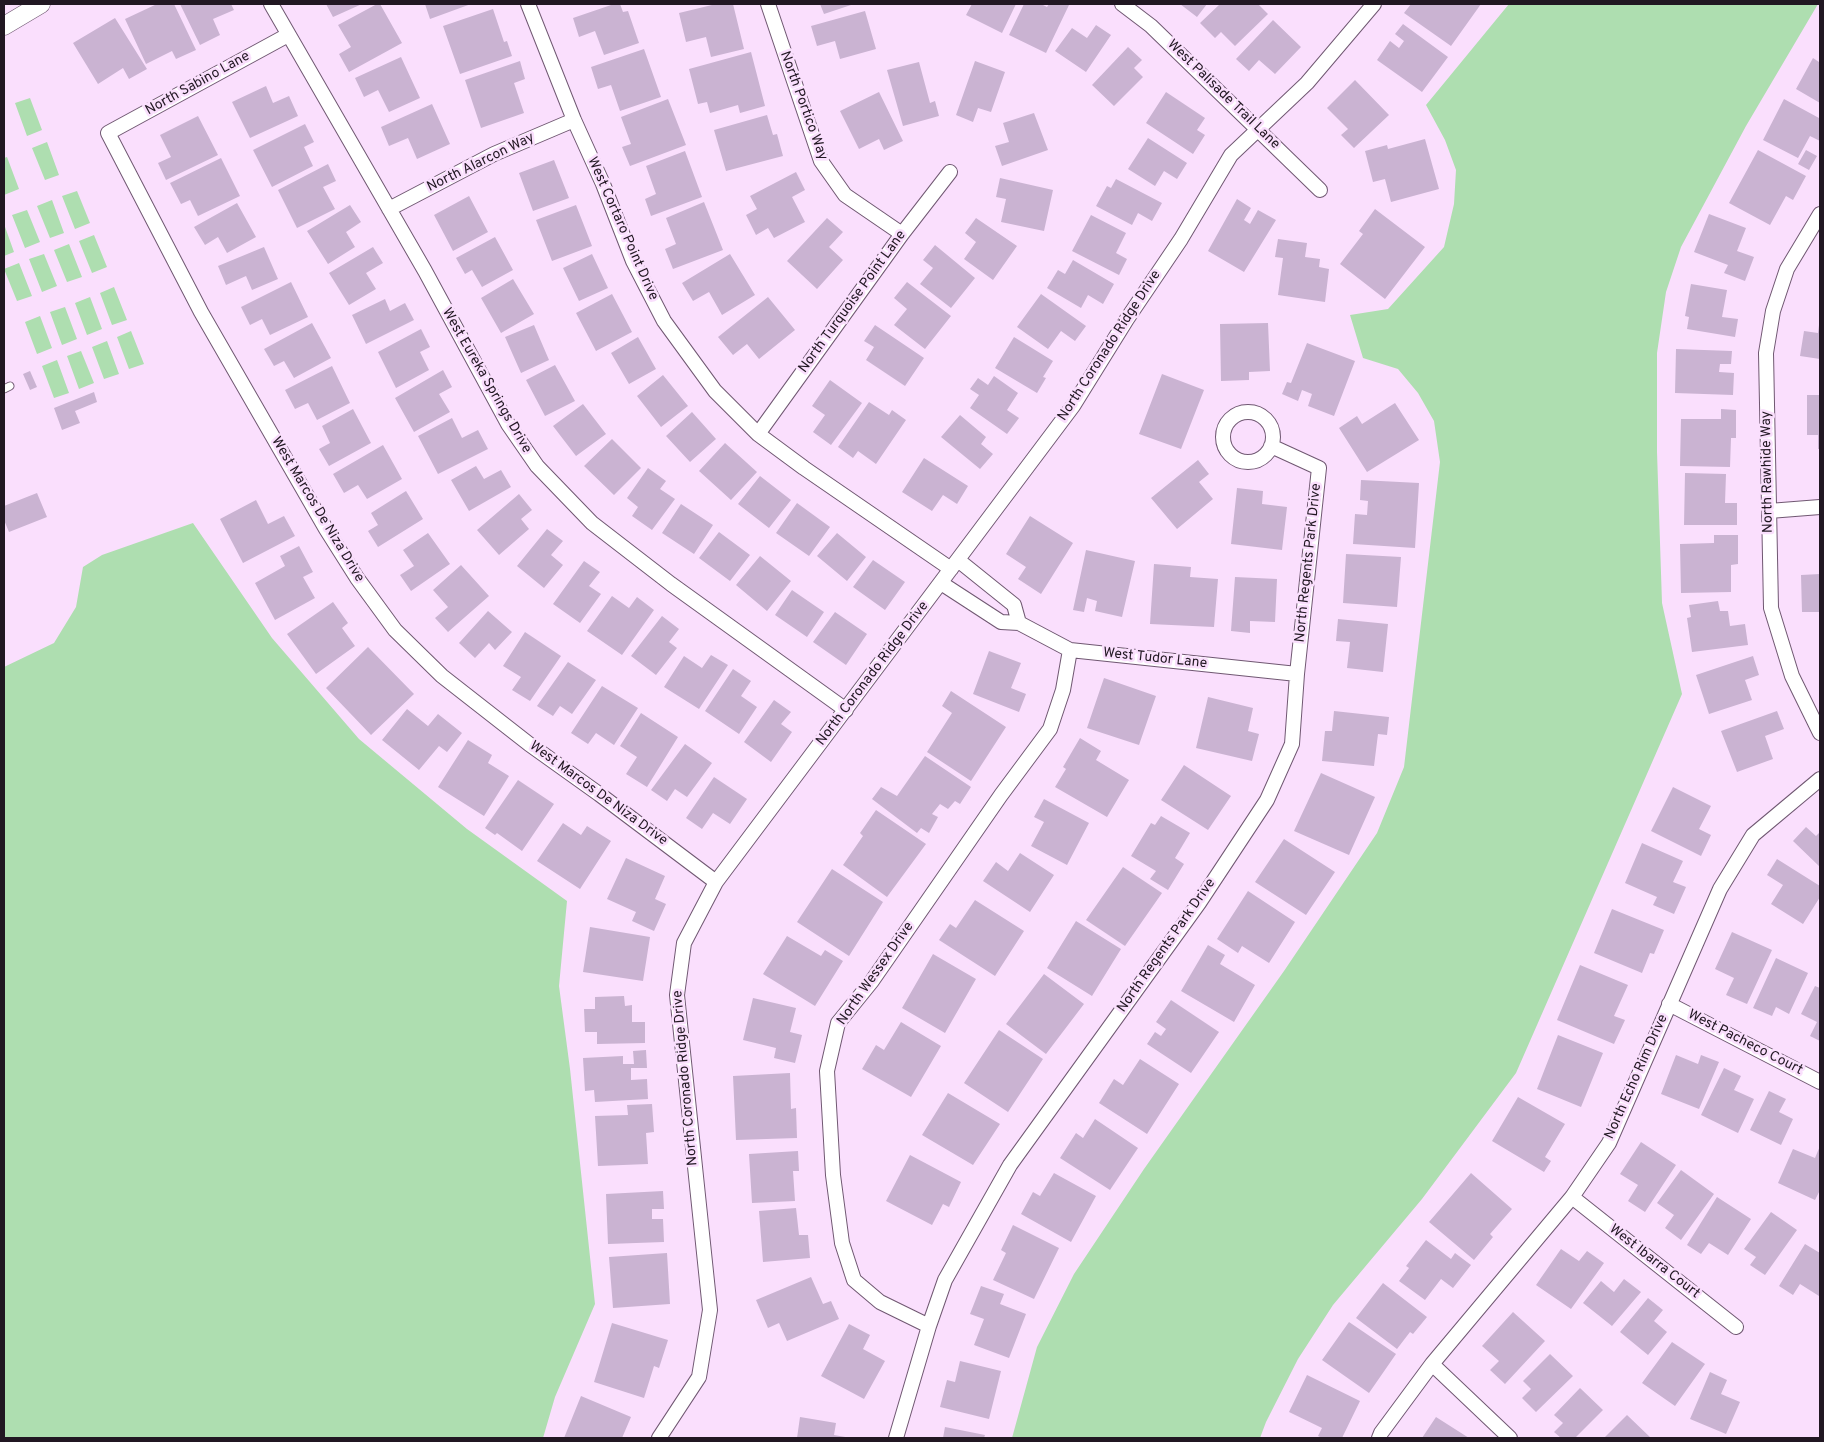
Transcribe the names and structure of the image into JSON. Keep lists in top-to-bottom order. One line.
{"streets":{"street":["North Sabino Lane","West Palisade Trail Lane","North Portico Way","North Alarcon Way","West Cortaro Point Drive","North Turquoise Point Lane","North Coronado Ridge Drive","West Eureka Springs Drive","North Rawhide Way","West Marcos De Niza Drive","North Regents Park Drive","West Tudor Lane","North Wessex Drive","West Pacheco Court","North Echo Rim Drive","West Ibarra Court"]},"crossings":[["North Sabino Lane","West Eureka Springs Drive"],["North Sabino Lane","West Marcos De Niza Drive"],["West Palisade Trail Lane","North Coronado Ridge Drive"],["North Portico Way","North Turquoise Point Lane"],["North Alarcon Way","West Cortaro Point Drive"],["North Alarcon Way","West Eureka Springs Drive"],["West Cortaro Point Drive","North Turquoise Point Lane"],["West Cortaro Point Drive","North Coronado Ridge Drive"],["North Coronado Ridge Drive","West Eureka Springs Drive"],["North Coronado Ridge Drive","West Marcos De Niza Drive"],["North Coronado Ridge Drive","West Tudor Lane"],["North Regents Park Drive","West Tudor Lane"],["North Regents Park Drive","North Wessex Drive"],["West Tudor Lane","North Wessex Drive"],["West Pacheco Court","North Echo Rim Drive"],["North Echo Rim Drive","West Ibarra Court"]]}
